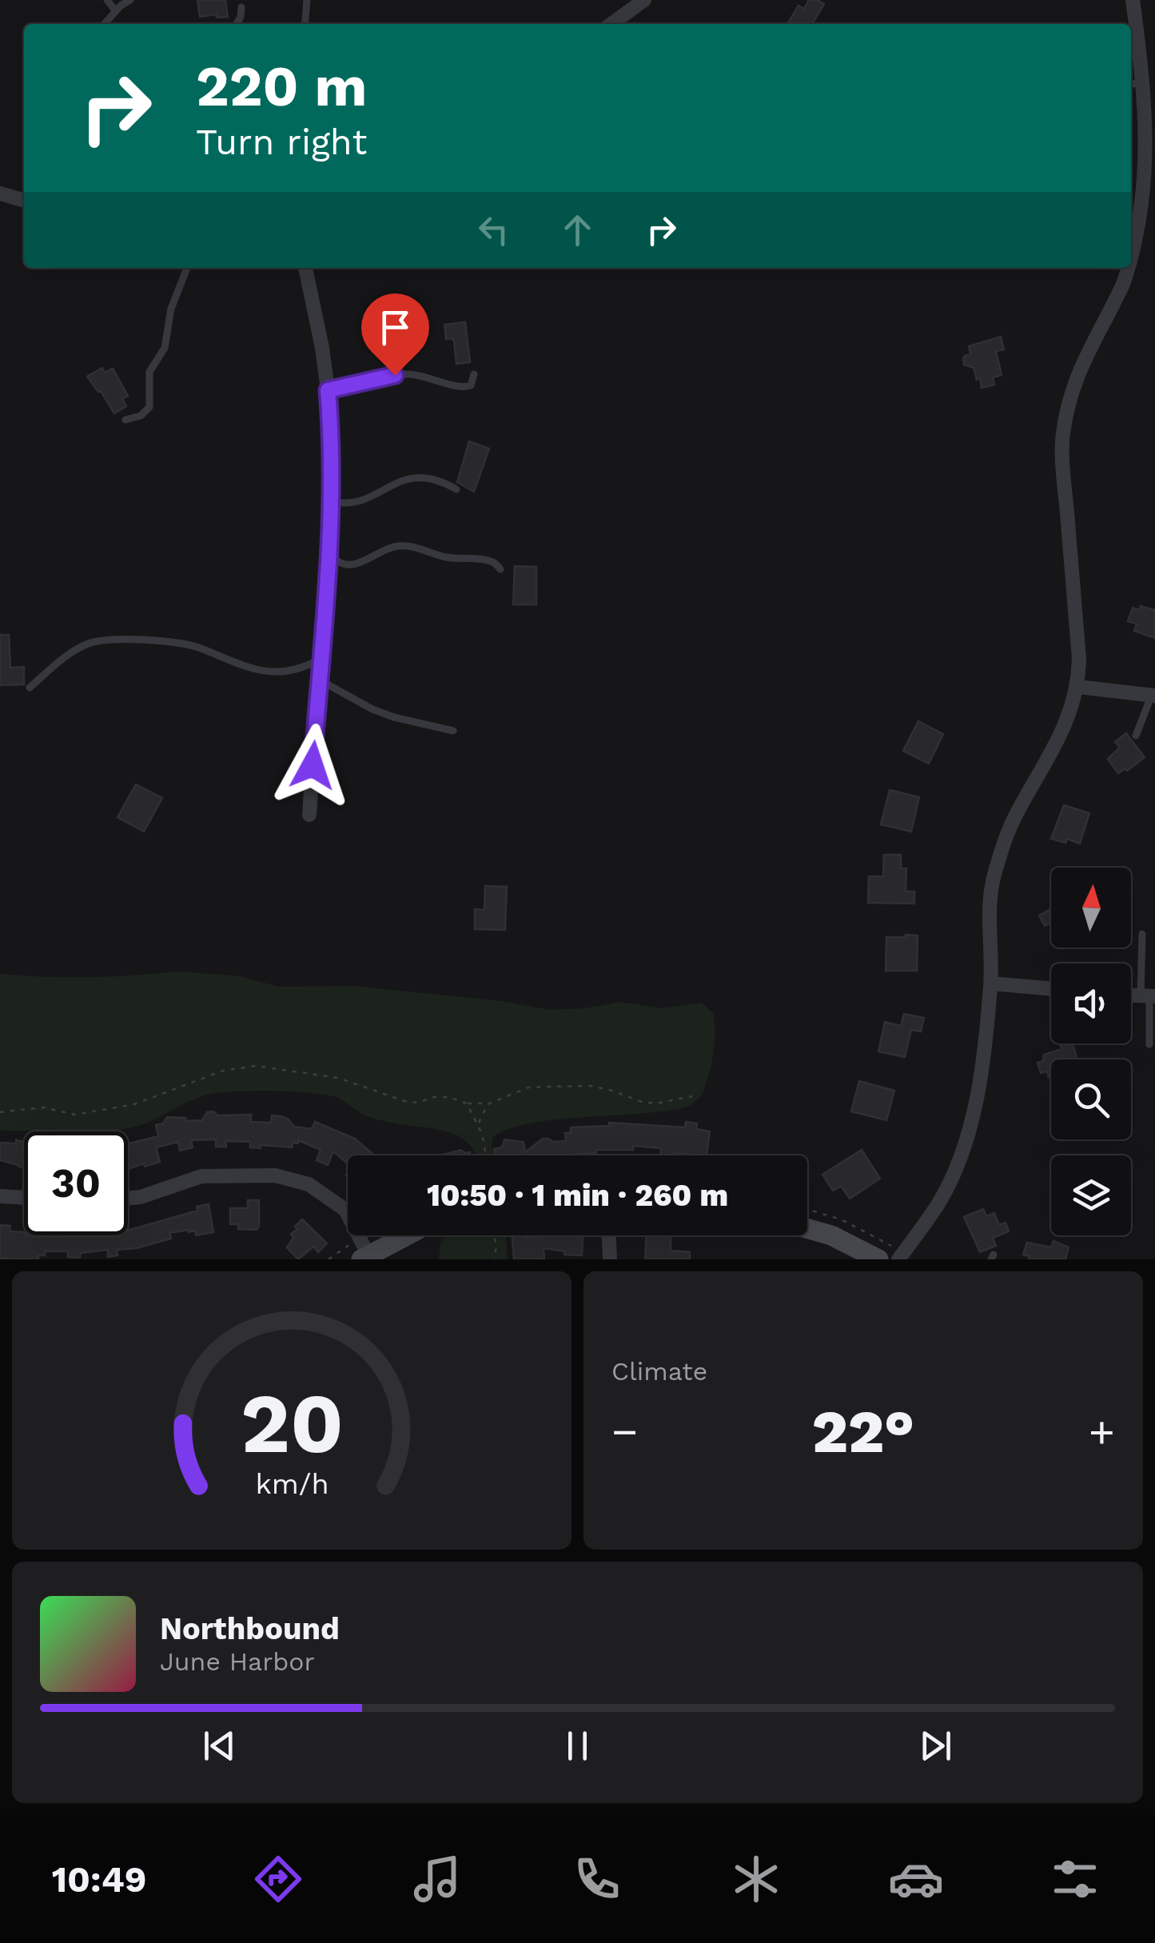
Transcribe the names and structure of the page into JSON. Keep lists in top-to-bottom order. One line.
{"north":"top","page":{"turn":["220 m","Turn right"],"limit":"30","trip":"10:50 · 1 min · 260 m","tile":"Climate","heat":["−","22°","+"],"song":["Northbound","June Harbor"],"tabs":"10:49","gauge":["20","km/h"]}}
